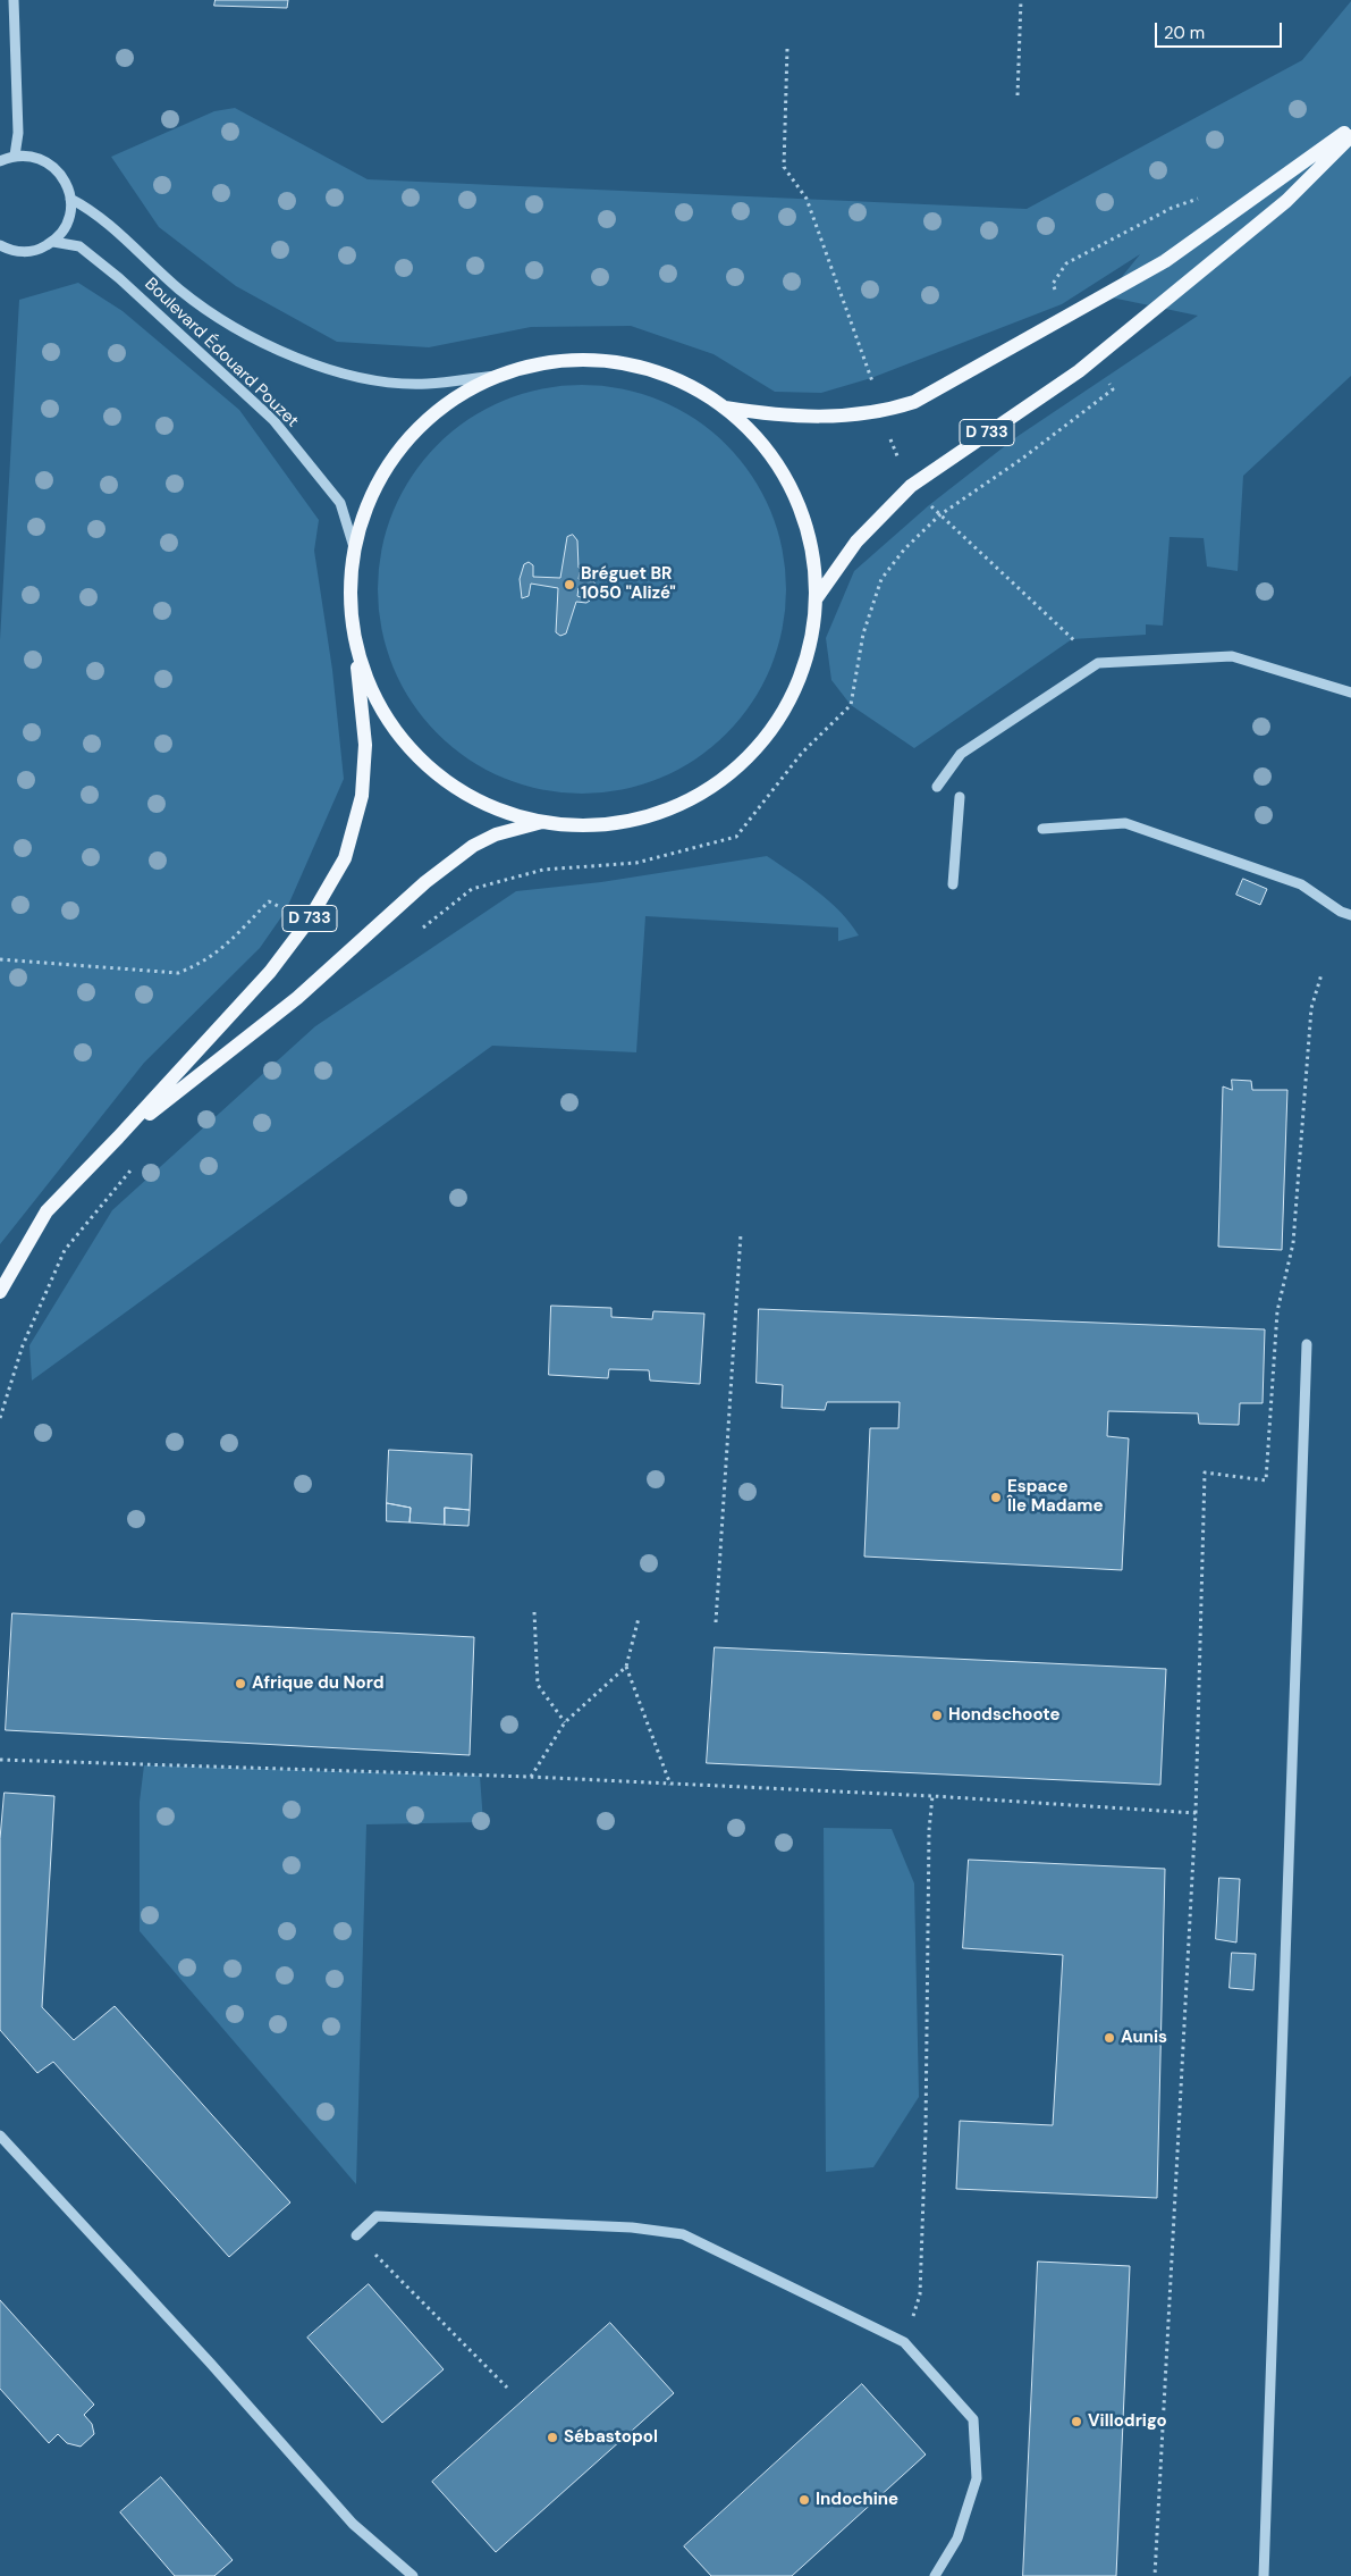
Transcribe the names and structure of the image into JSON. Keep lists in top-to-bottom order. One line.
{"streets":{"main road":["D 733"],"street":["Boulevard Édouard Pouzet"]},"places":["Bréguet BR 1050 \"Alizé\"","Espace Île Madame","Afrique du Nord","Hondschoote","Aunis","Villodrigo","Sébastopol","Indochine"],"scale_bar":"20 m"}
